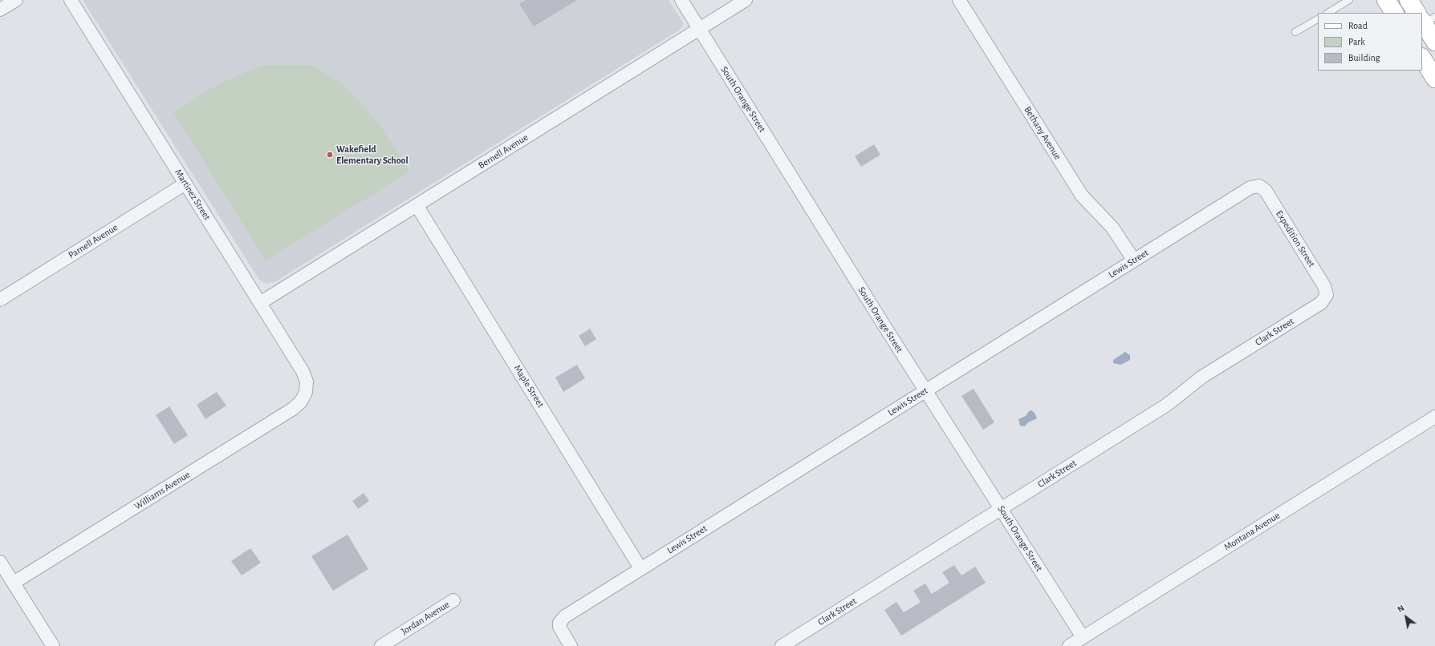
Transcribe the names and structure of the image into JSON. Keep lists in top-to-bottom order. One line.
{"streets":{"street":["South Orange Street","Bethany Avenue","Bernell Avenue","Martinez Street","Expedition Street","Parnell Avenue","Lewis Street","Clark Street","Maple Street","Williams Avenue","Montana Avenue","Jordan Avenue"]},"crossings":[["South Orange Street","Bernell Avenue"],["South Orange Street","Lewis Street"],["South Orange Street","Clark Street"],["South Orange Street","Montana Avenue"],["Bethany Avenue","Lewis Street"],["Bernell Avenue","Martinez Street"],["Bernell Avenue","Maple Street"],["Martinez Street","Parnell Avenue"],["Martinez Street","Williams Avenue"],["Expedition Street","Lewis Street"],["Expedition Street","Clark Street"],["Lewis Street","Maple Street"]],"places":["Wakefield Elementary School"],"legend":["Road","Park","Building"],"north":"top left"}
